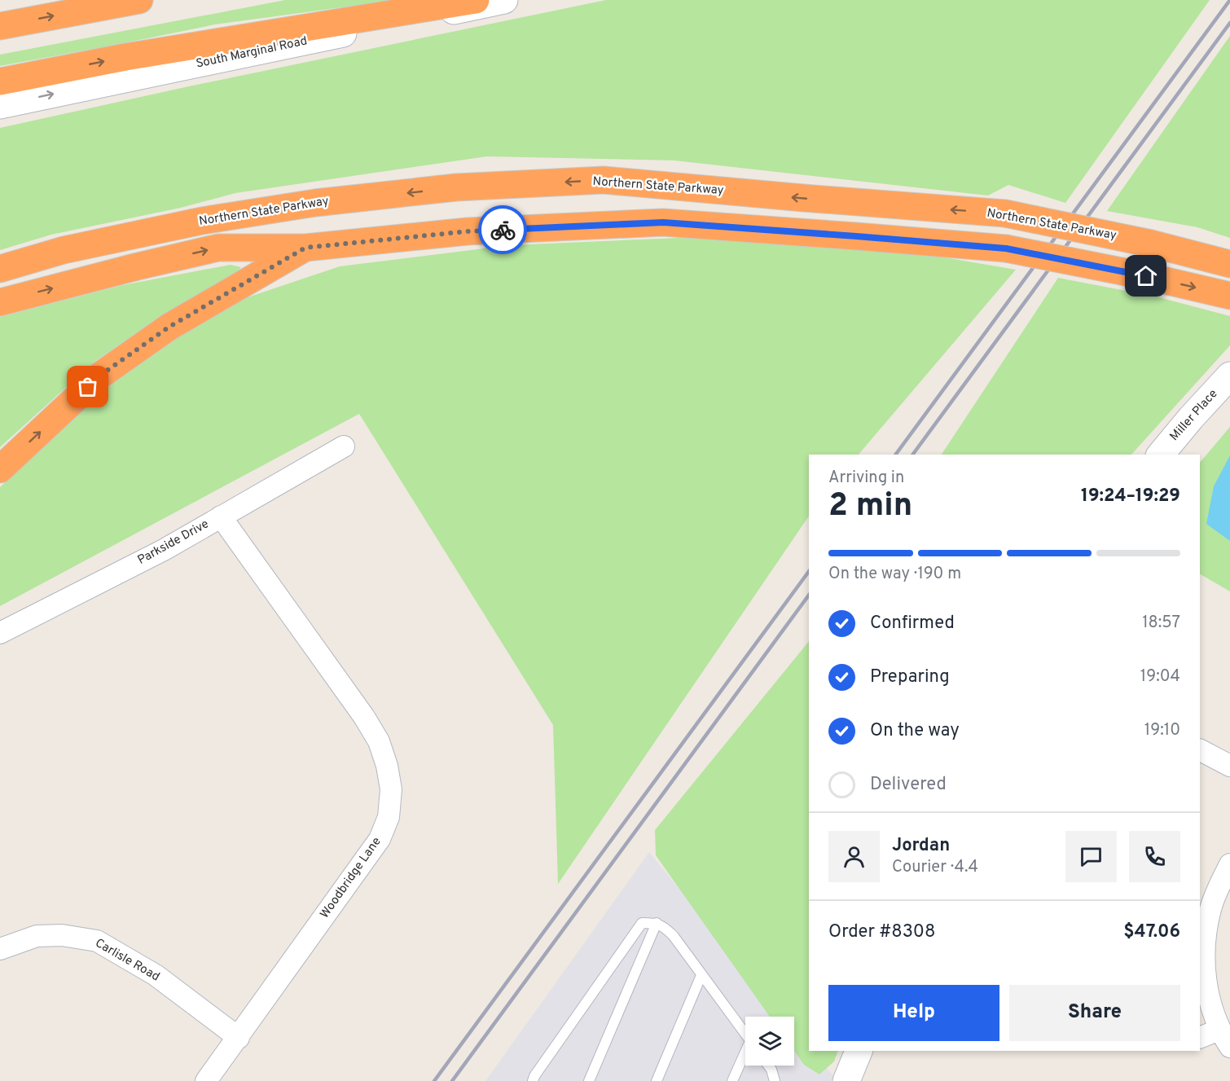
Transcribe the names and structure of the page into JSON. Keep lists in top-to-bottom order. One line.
{"streets":{"highway":["Northern State Parkway"],"main road":["South Marginal Road","Miller Place"],"street":["Parkside Drive","Woodbridge Lane","Carlisle Road"]},"crossings":[["Parkside Drive","Woodbridge Lane"],["Woodbridge Lane","Carlisle Road"]],"one_way":["South Marginal Road"],"page":{"heading":["2 min","Arriving in","19:24–19:29"],"panel":["Jordan","Courier · 4.4","Order #8308","$47.06"],"bar":"On the way · 190 m","list":[["Confirmed","18:57"],["Preparing","19:04"],["On the way","19:10"],"Delivered"],"buttons":["Help","Share"]}}
